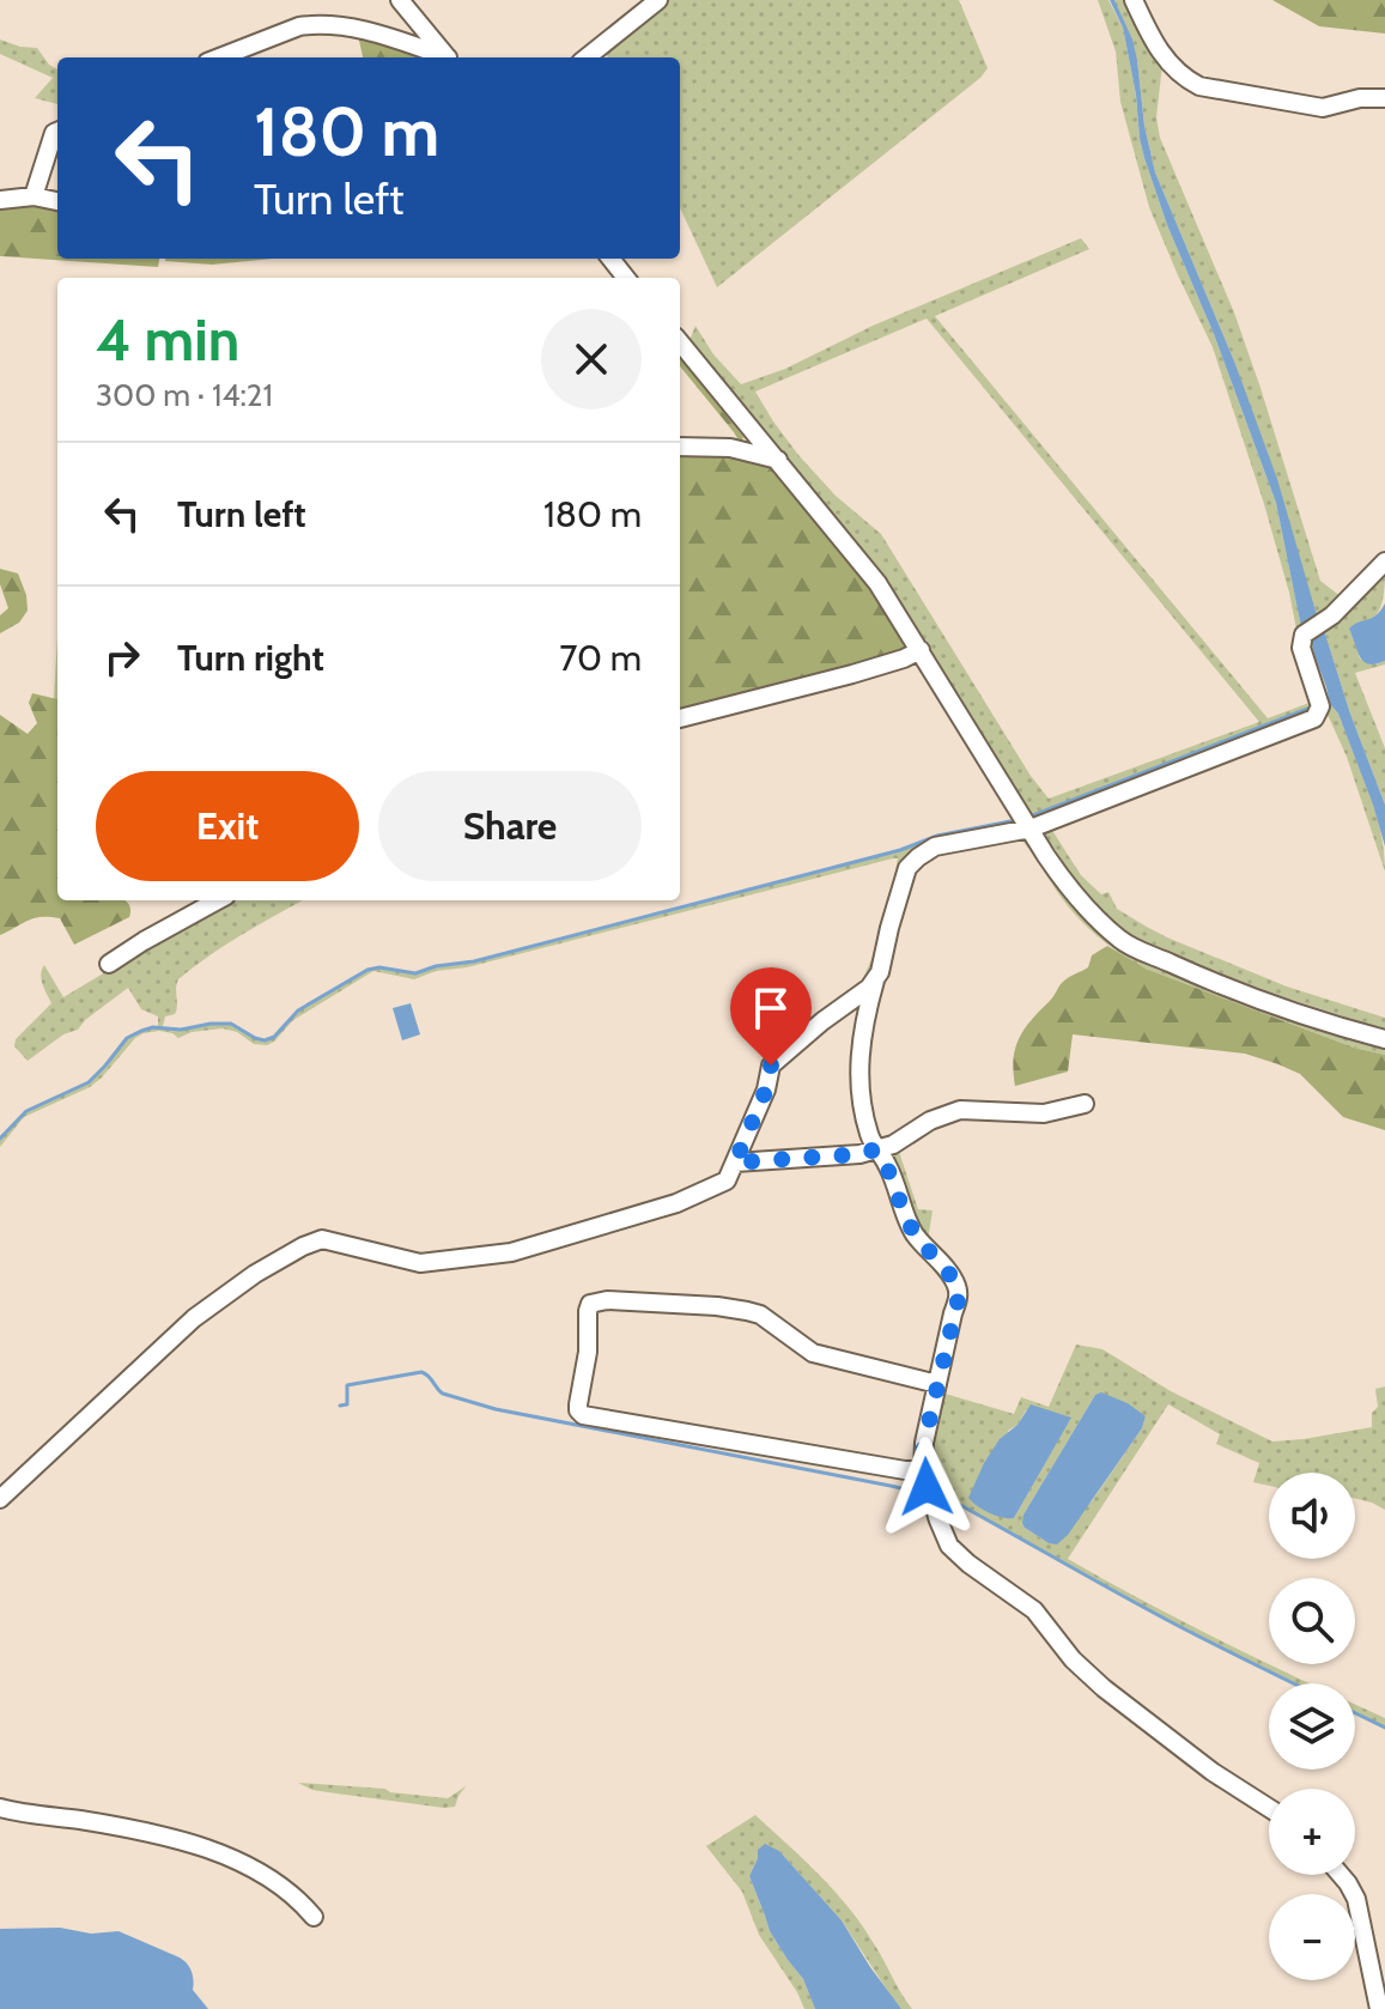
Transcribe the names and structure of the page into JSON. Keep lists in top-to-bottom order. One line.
{"page":{"turn":["180 m","Turn left"],"heading":["4 min","300 m · 14:21"],"list":[{"name":"Turn left","value":"180 m"},{"name":"Turn right","value":"70 m"}],"buttons":["Exit","Share"],"map_buttons":["+","−"]}}
